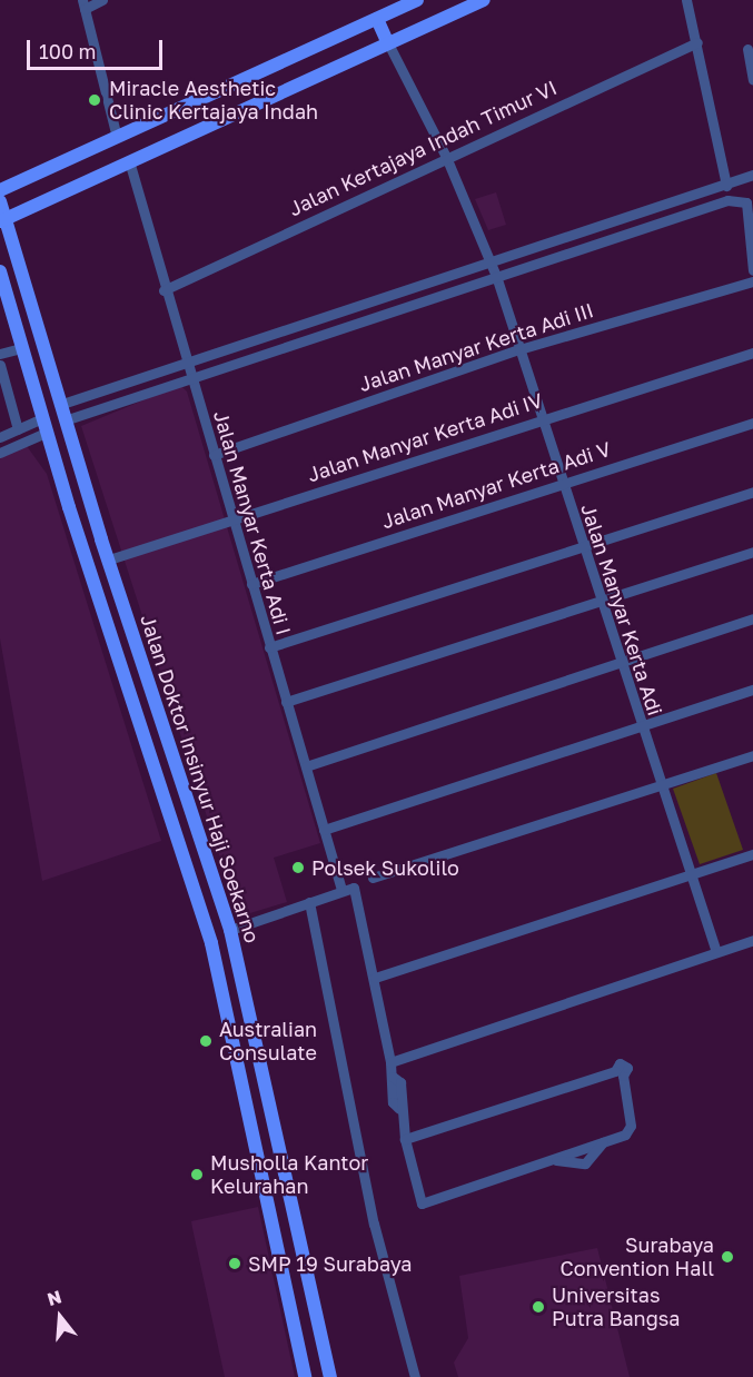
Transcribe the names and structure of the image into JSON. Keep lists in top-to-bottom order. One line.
{"streets":{"main road":["Jalan Doktor Insinyur Haji Soekarno"],"street":["Jalan Kertajaya Indah Timur VI","Jalan Manyar Kerta Adi III","Jalan Manyar Kerta Adi IV","Jalan Manyar Kerta Adi V","Jalan Manyar Kerta Adi I","Jalan Manyar Kerta Adi"]},"crossings":[["Jalan Kertajaya Indah Timur VI","Jalan Manyar Kerta Adi I"],["Jalan Kertajaya Indah Timur VI","Jalan Manyar Kerta Adi"],["Jalan Manyar Kerta Adi III","Jalan Manyar Kerta Adi I"],["Jalan Manyar Kerta Adi III","Jalan Manyar Kerta Adi"],["Jalan Manyar Kerta Adi IV","Jalan Manyar Kerta Adi I"],["Jalan Manyar Kerta Adi IV","Jalan Manyar Kerta Adi"],["Jalan Manyar Kerta Adi IV","Jalan Doktor Insinyur Haji Soekarno"],["Jalan Manyar Kerta Adi V","Jalan Manyar Kerta Adi I"],["Jalan Manyar Kerta Adi V","Jalan Manyar Kerta Adi"]],"places":["Miracle Aesthetic Clinic Kertajaya Indah","Polsek Sukolilo","Australian Consulate","Musholla Kantor Kelurahan","Surabaya Convention Hall","SMP 19 Surabaya","Universitas Putra Bangsa"],"scale_bar":"100 m","north":"top"}
